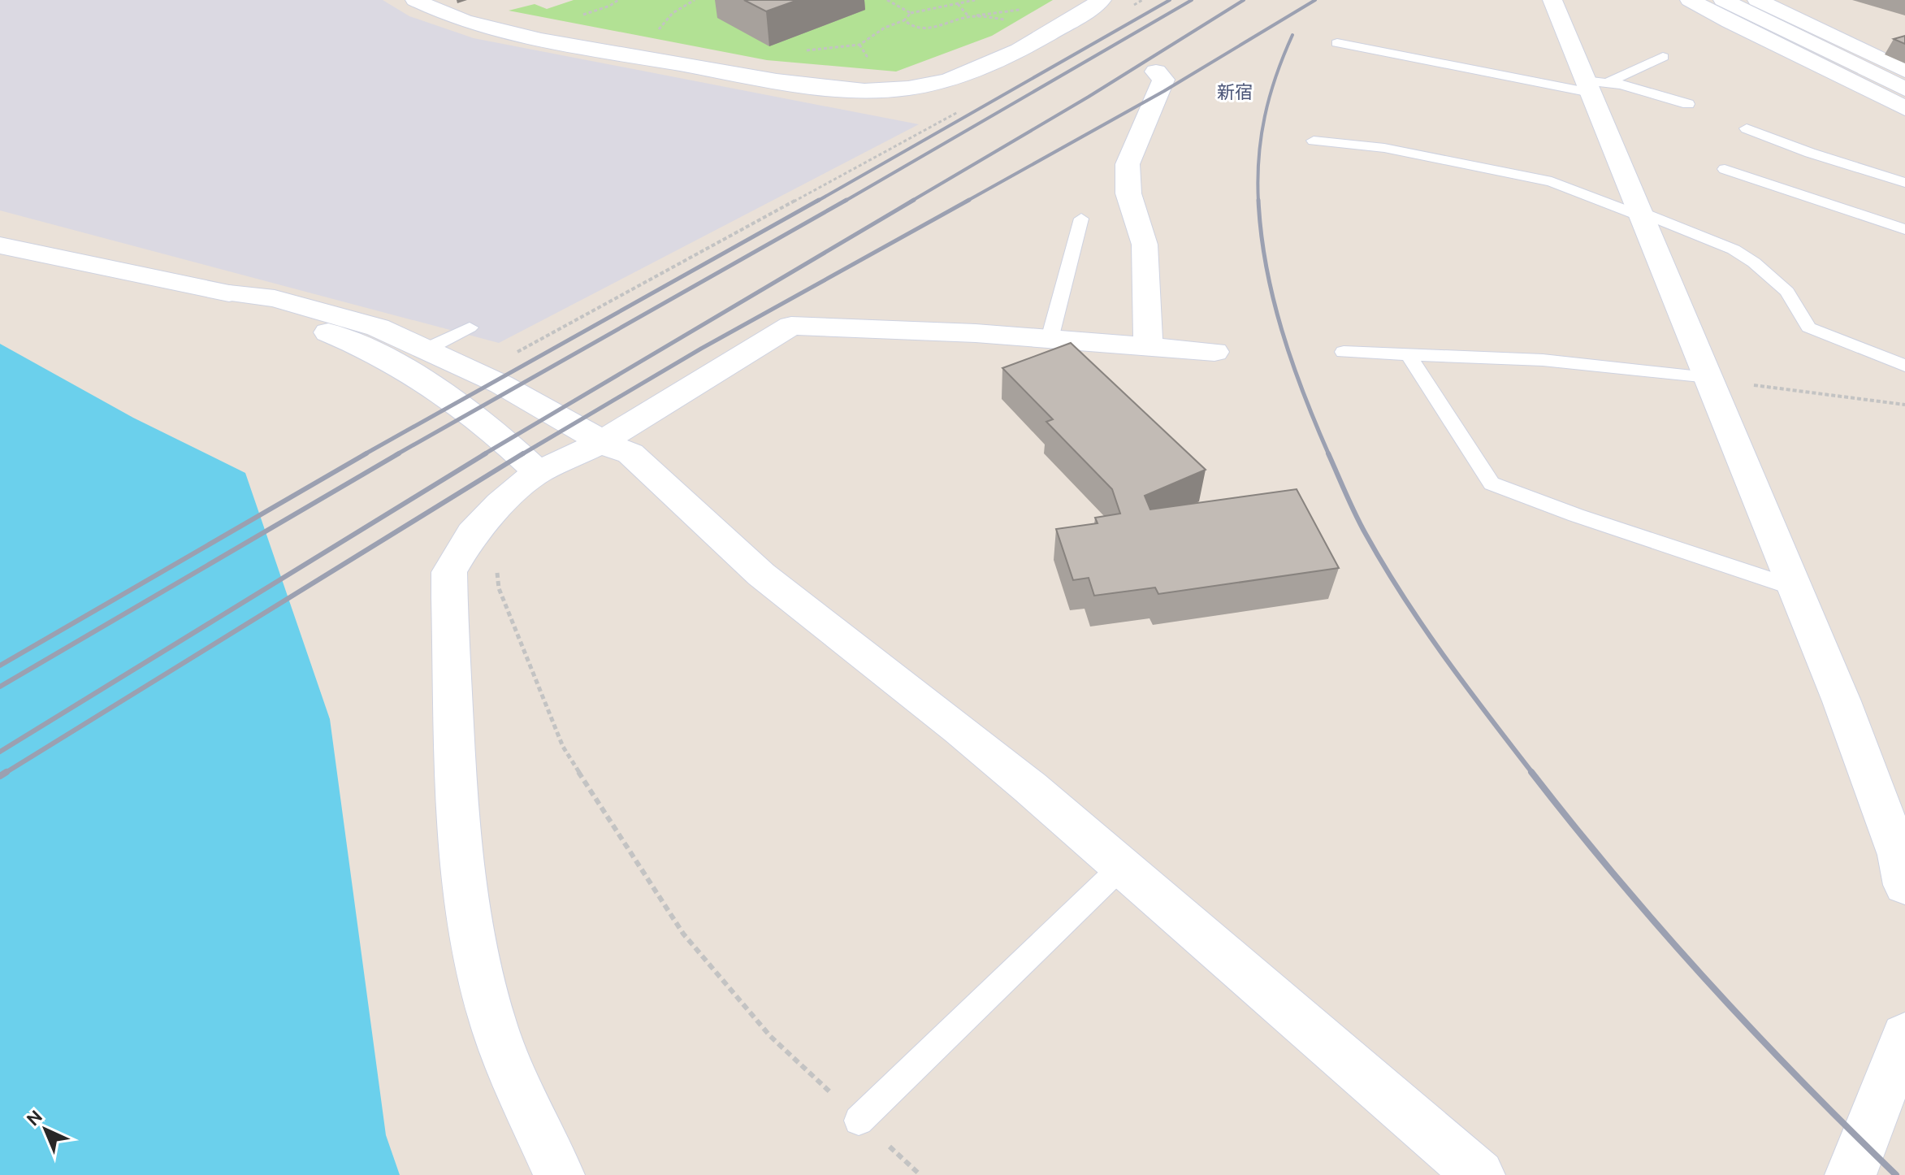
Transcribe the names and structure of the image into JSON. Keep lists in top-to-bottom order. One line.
{"districts":["新宿"],"north":"top left"}
